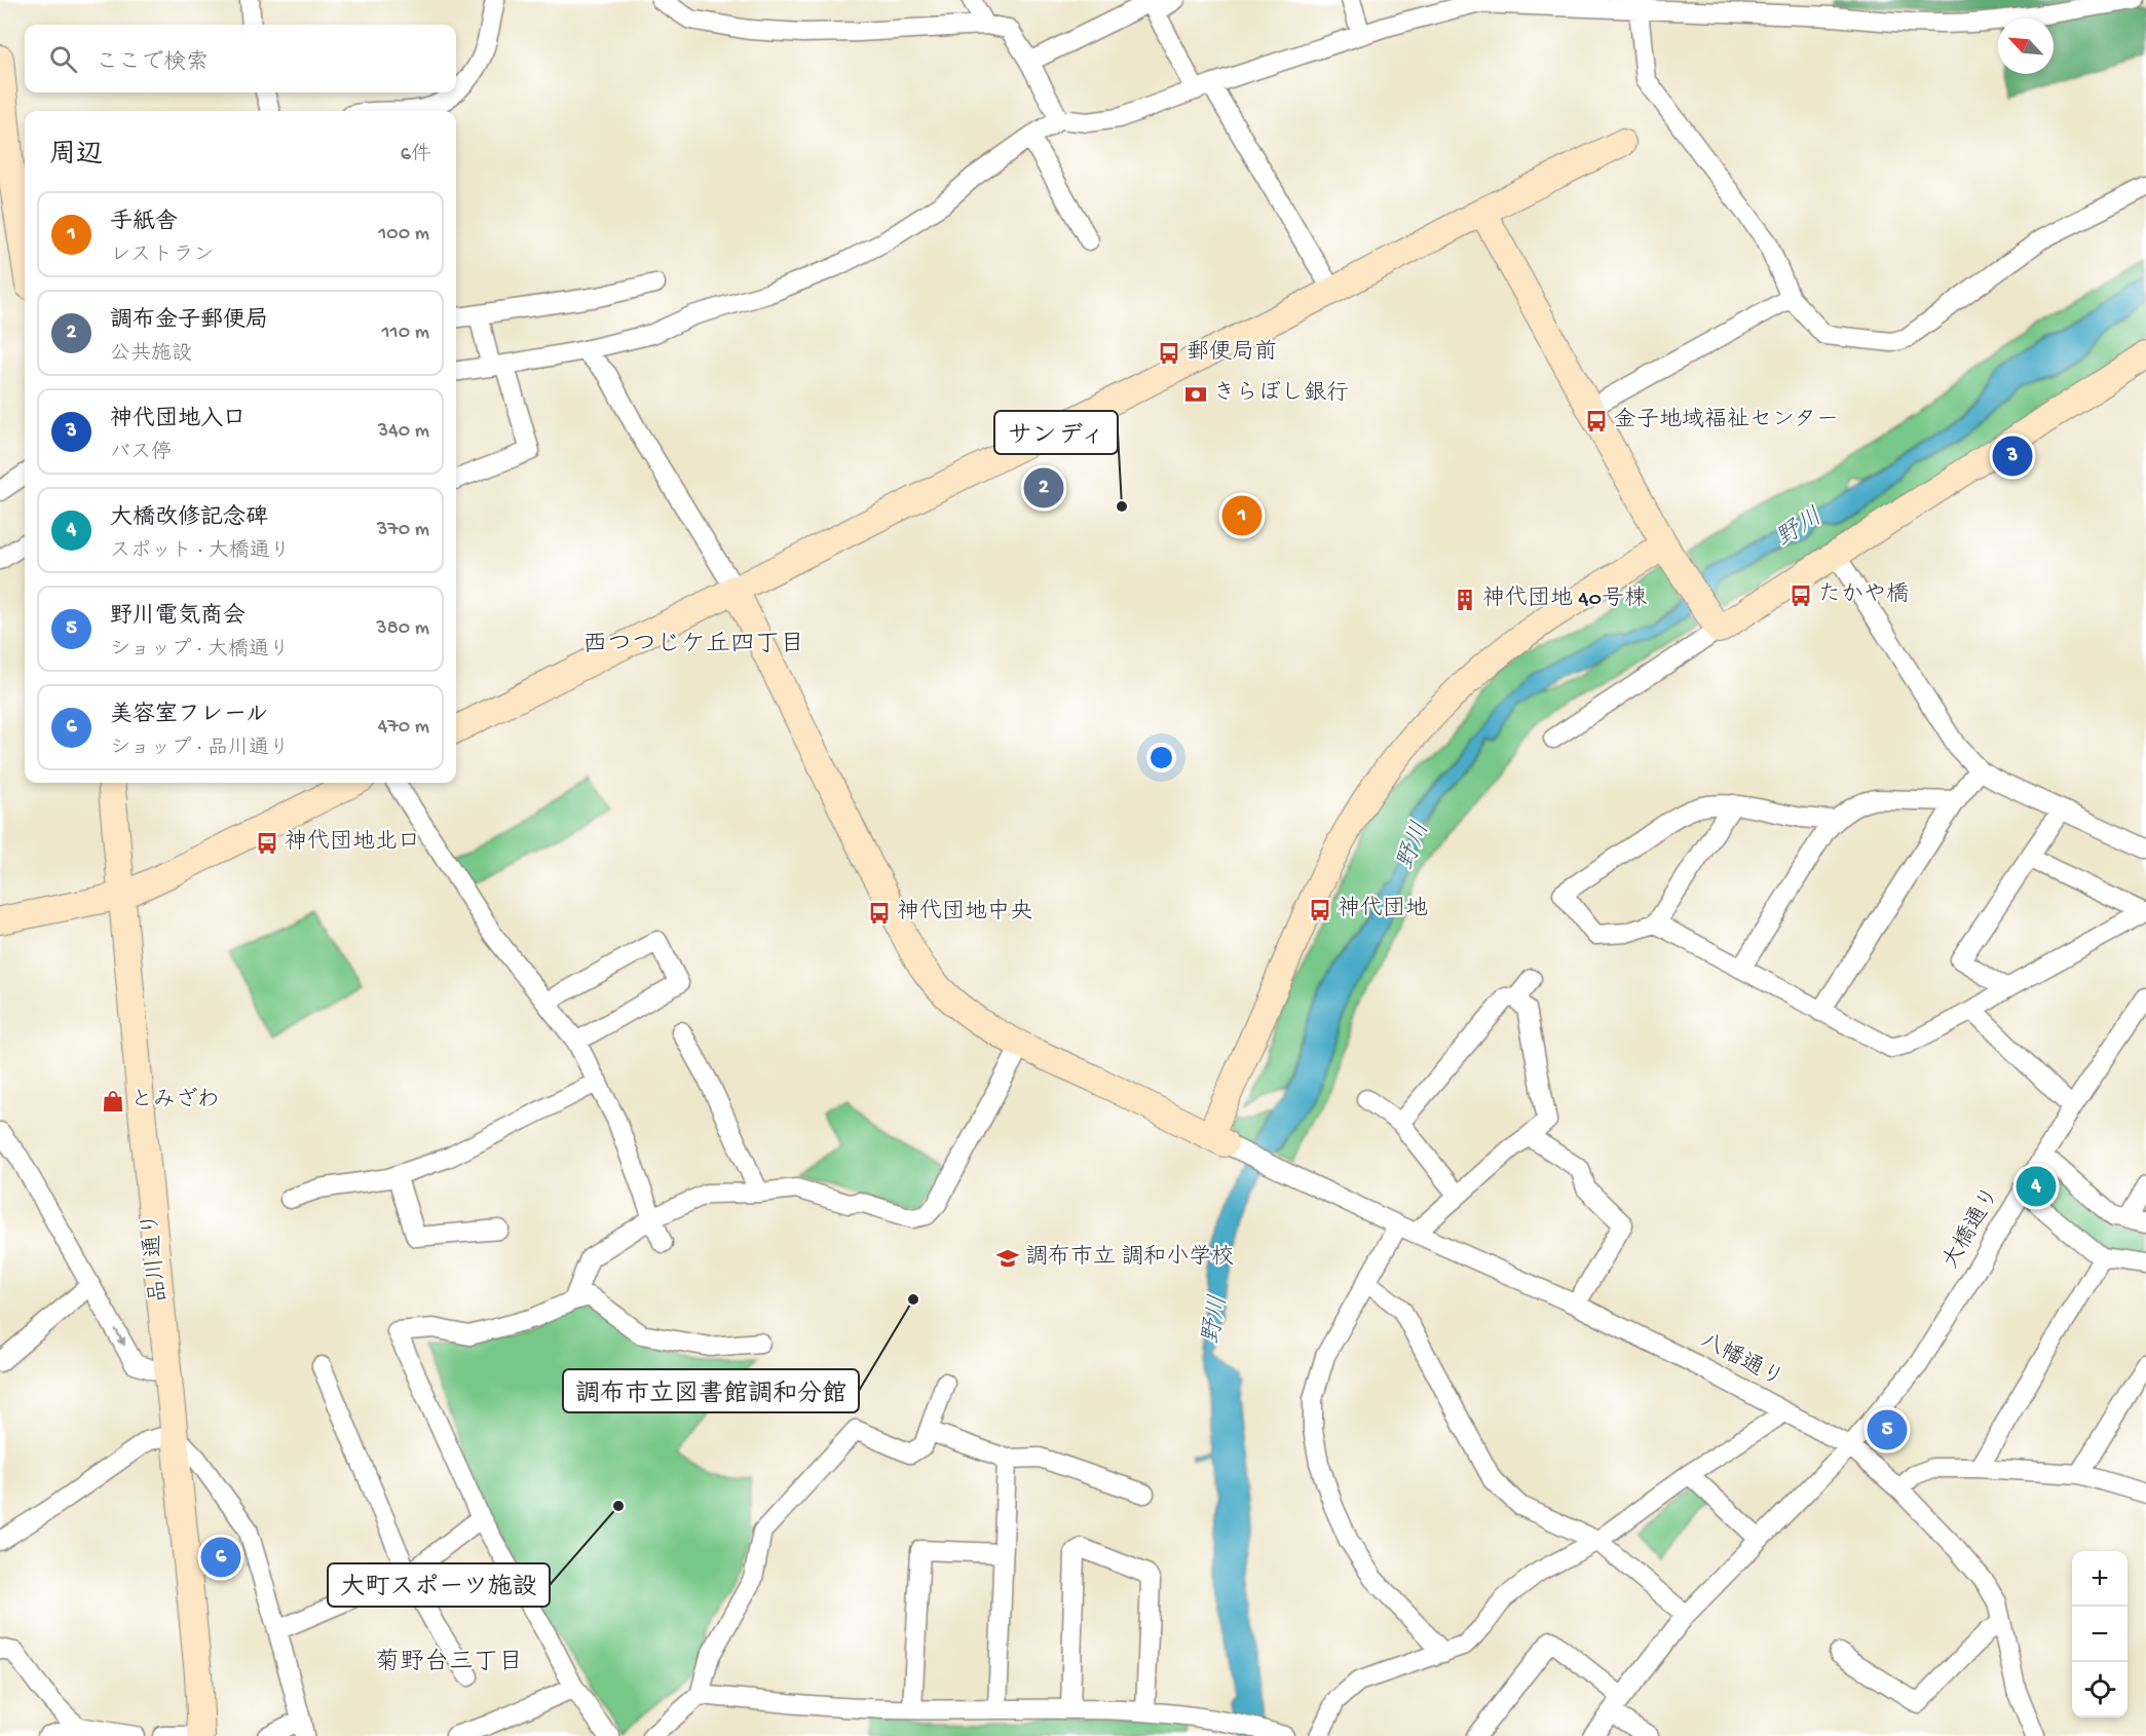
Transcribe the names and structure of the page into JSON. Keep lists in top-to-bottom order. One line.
{"streets":{"street":["大橋通り","品川通り","八幡通り"]},"crossings":[["大橋通り","八幡通り"]],"districts":["西つつじケ丘四丁目","菊野台三丁目"],"water":["野川"],"places":{"bus stop":["郵便局前","金子地域福祉センター","たかや橋","神代団地北口","神代団地","神代団地中央"],"bank":["きらぼし銀行"],"other":["サンディ","調布市立図書館調和分館","大町スポーツ施設"],"building":["神代団地 40号棟"],"shop":["とみざわ"],"school or university":["調布市立 調和小学校"]},"north":"top left","page":{"search":"ここで検索","heading":["周辺","6件"],"list":[{"mark":"1","name":"手紙舎","note":"レストラン","value":"100 m"},{"mark":"2","name":"調布金子郵便局","note":"公共施設","value":"110 m"},{"mark":"3","name":"神代団地入口","note":"バス停","value":"340 m"},{"mark":"4","name":"大橋改修記念碑","note":"スポット · 大橋通り","value":"370 m"},{"mark":"5","name":"野川電気商会","note":"ショップ · 大橋通り","value":"380 m"},{"mark":"6","name":"美容室フレール","note":"ショップ · 品川通り","value":"470 m"}],"pins":["3","2","1","4","5","6"],"map_buttons":["+","−"]}}
